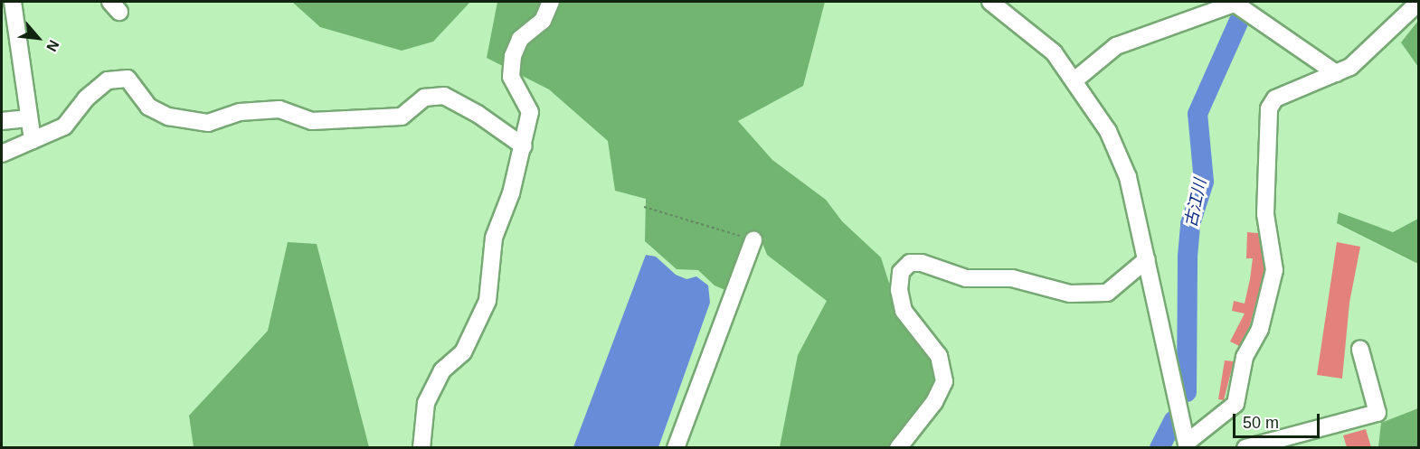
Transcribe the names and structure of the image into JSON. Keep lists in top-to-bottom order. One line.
{"water":["古江川"],"scale_bar":"50 m","north":"bottom right"}
